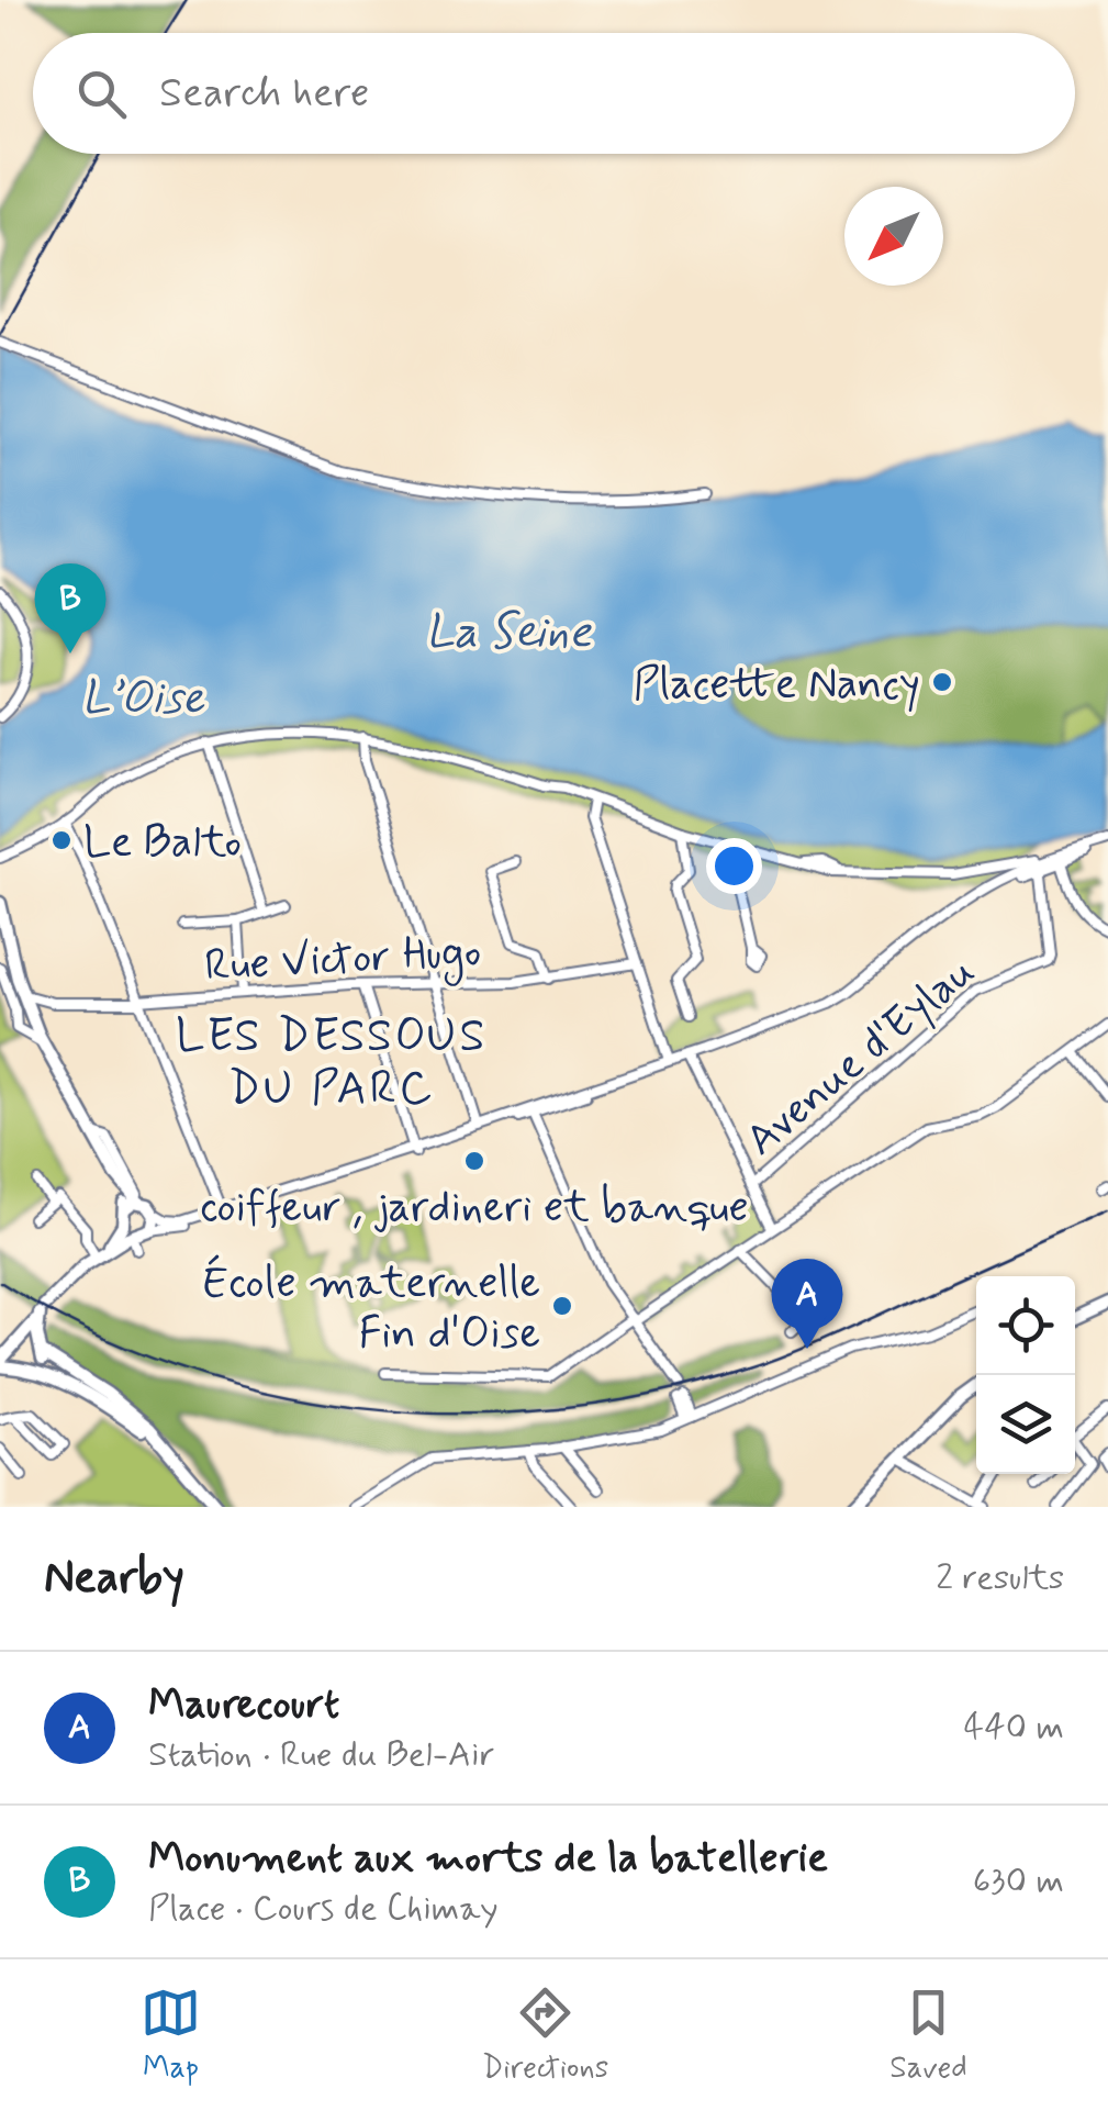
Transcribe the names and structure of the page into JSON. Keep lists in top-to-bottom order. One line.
{"streets":{"street":["Rue Victor Hugo","Avenue d'Eylau"]},"districts":["LES DESSOUS DU PARC"],"water":["La Seine","L’Oise"],"places":["Placette Nancy","Le Balto","coiffeur , jardineri et banque","École maternelle Fin d'Oise"],"north":"bottom left","page":{"search":"Search here","pins":["B","A"],"heading":["Nearby","2 results"],"list":[{"mark":"A","name":"Maurecourt","note":"Station · Rue du Bel-Air","value":"440 m"},{"mark":"B","name":"Monument aux morts de la batellerie","note":"Place · Cours de Chimay","value":"630 m"}],"nav":["Map","Directions","Saved"]}}
